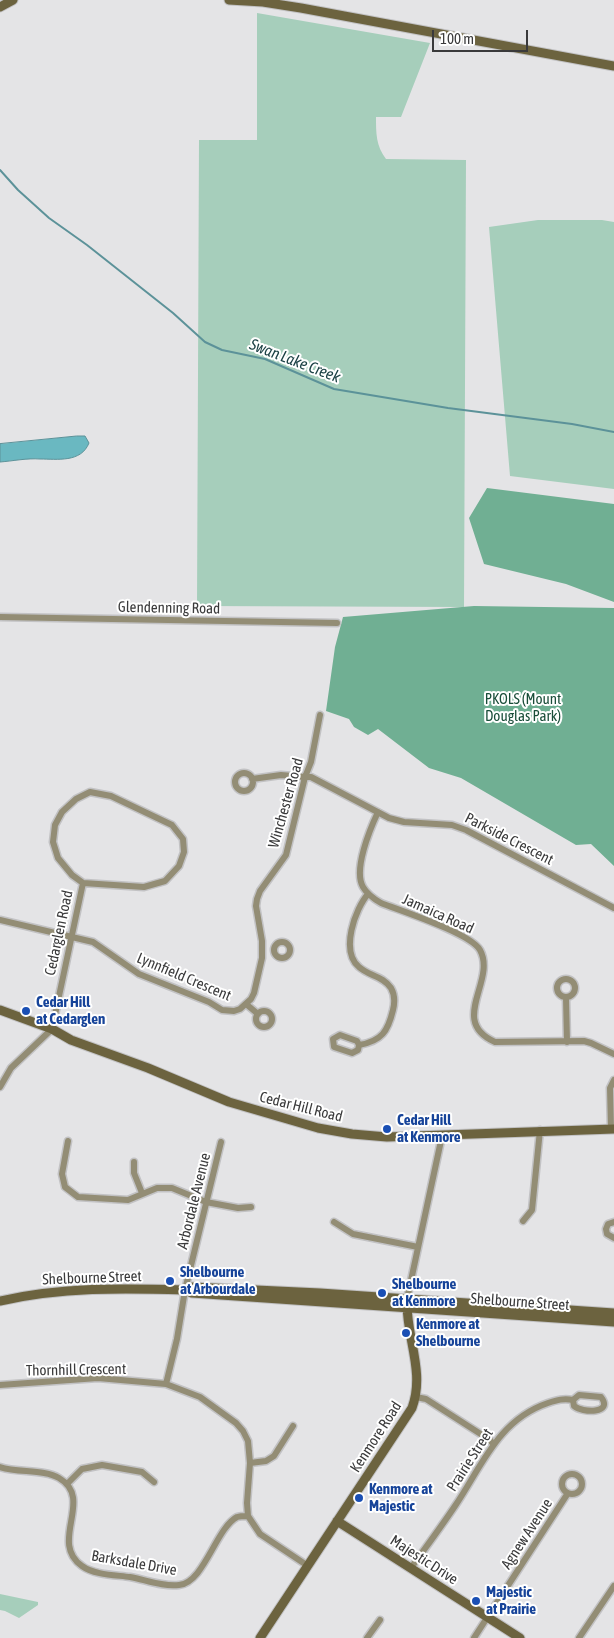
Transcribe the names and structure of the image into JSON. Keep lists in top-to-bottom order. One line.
{"streets":{"street":["Glendenning Road","Winchester Road","Parkside Crescent","Jamaica Road","Cedarglen Road","Lynnfield Crescent","Cedar Hill Road","Arbordale Avenue","Shelbourne Street","Thornhill Crescent","Kenmore Road","Prairie Street","Agnew Avenue","Majestic Drive","Barksdale Drive"]},"crossings":[["Winchester Road","Parkside Crescent"],["Winchester Road","Lynnfield Crescent"],["Cedarglen Road","Lynnfield Crescent"],["Cedarglen Road","Cedar Hill Road"],["Cedar Hill Road","Kenmore Road"],["Arbordale Avenue","Shelbourne Street"],["Arbordale Avenue","Thornhill Crescent"],["Shelbourne Street","Kenmore Road"],["Thornhill Crescent","Barksdale Drive"],["Kenmore Road","Majestic Drive"],["Prairie Street","Majestic Drive"],["Agnew Avenue","Majestic Drive"]],"water":["Swan Lake Creek"],"parks":["PKOLS (Mount Douglas Park)"],"places":["Cedar Hill at Cedarglen","Cedar Hill at Kenmore","Shelbourne at Arbourdale","Shelbourne at Kenmore","Kenmore at Shelbourne","Kenmore at Majestic","Majestic at Prairie"],"scale_bar":"100 m"}
